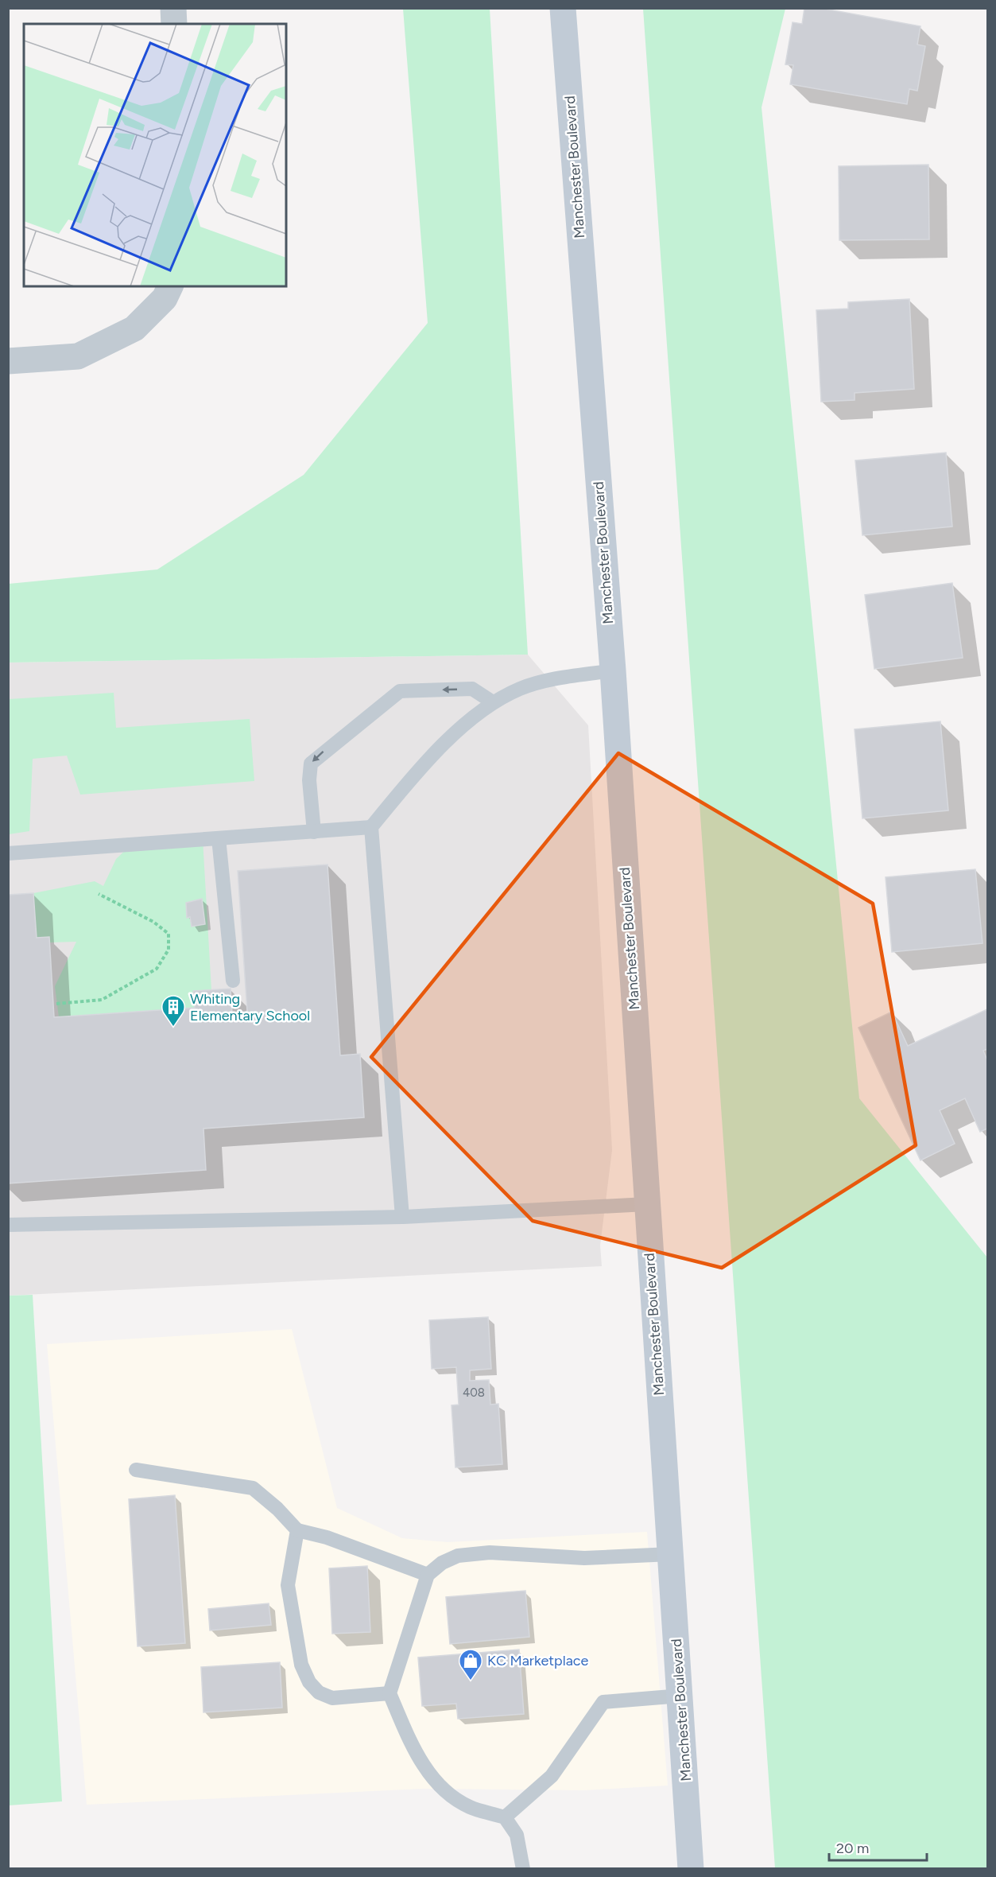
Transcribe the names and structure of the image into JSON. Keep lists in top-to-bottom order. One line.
{"streets":{"street":["Manchester Boulevard"]},"places":{"building":["Whiting Elementary School"],"shop":["KC Marketplace"]},"house_numbers":["408"],"scale_bar":"20 m"}
